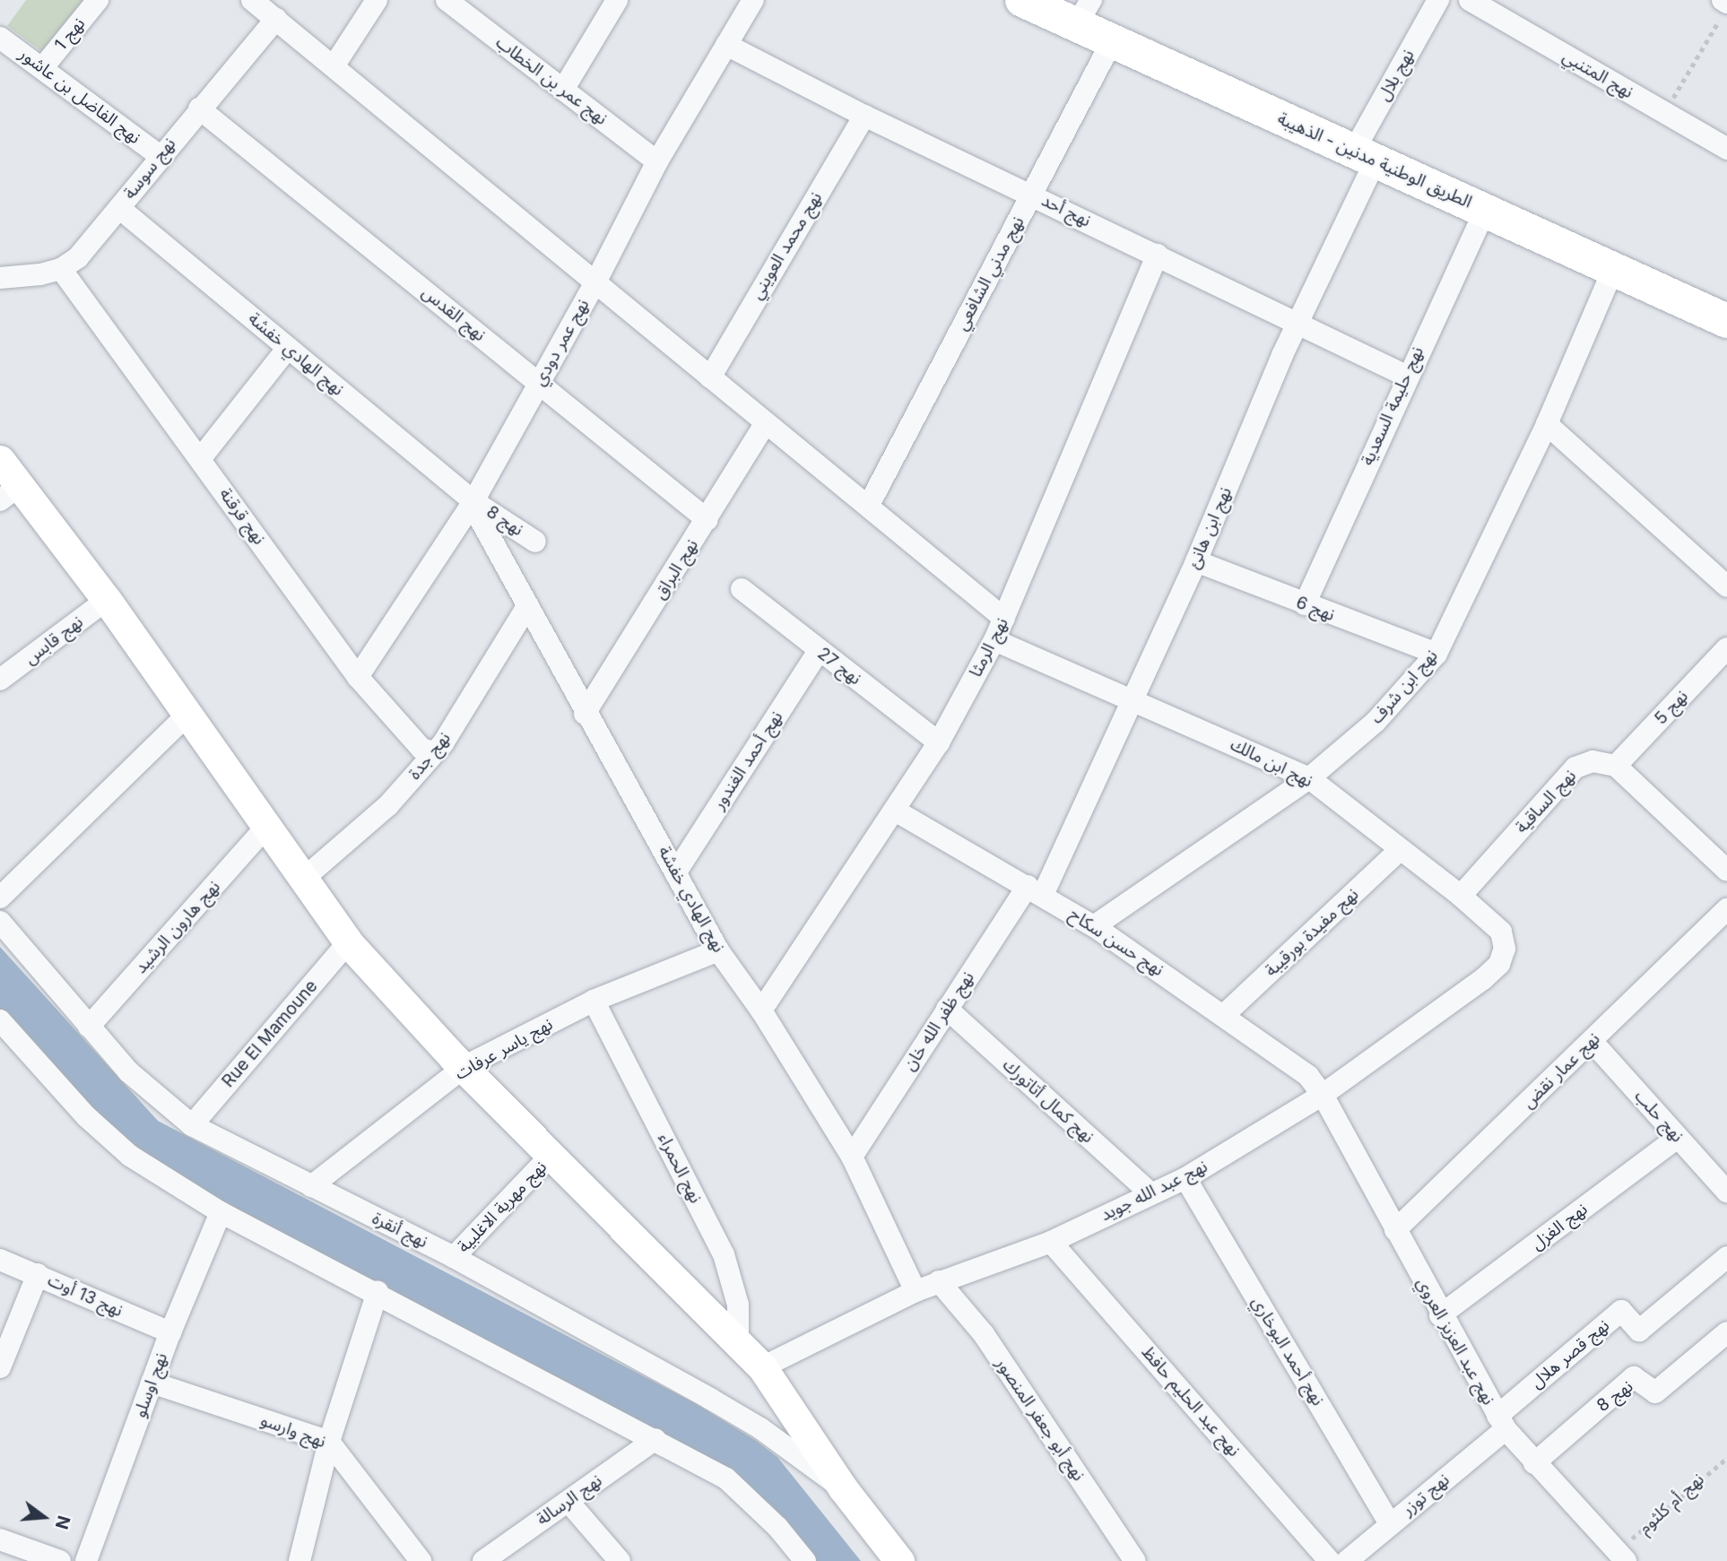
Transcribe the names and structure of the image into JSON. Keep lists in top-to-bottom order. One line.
{"streets":{"main road":["الطريق الوطنية مدنين - الذهيبة"],"street":["نهج 1","نهج المتنبي","نهج بلال","نهج عمر بن الخطاب","نهج الفاضل بن عاشور","نهج سوسة","نهج أحد","نهج محمد العويني","نهج مدني الشافعي","نهج القدس","نهج عمر دودي","نهج الهادي خفشة","نهج حليمة السعدية","نهج قرقنة","نهج 8","نهج ابن هانئ","نهج البراق","نهج 6","نهج قابس","نهج الرمثا","نهج 27","نهج ابن شرف","نهج 5","نهج جدة","نهج أحمد الغندور","نهج ابن مالك","نهج الساقية","نهج هارون الرشيد","نهج مفيدة بورقيبة","نهج حسن سكاح","نهج ظفر الله خان","Rue El Mamoune","نهج ياسر عرفات","نهج عمار نقض","نهج كمال أتاتورك","نهج حلب","نهج الحمراء","نهج عبد الله جويد","نهج مهرية الاغلبية","نهج الغزل","نهج أنقرة","نهج 13 أوت","نهج عبد العزيز العروي","نهج أحمد البوخاري","نهج قصر هلال","نهج اوسلو","نهج عبد الحليم حافظ","نهج أبو جعفر المنصور","نهج وارسو","نهج توزر","نهج الرسالة"],"path":["نهج أم كلثوم"]},"crossings":[["نهج 1","نهج الفاضل بن عاشور"],["نهج بلال","الطريق الوطنية مدنين - الذهيبة"],["نهج بلال","نهج ابن هانئ"],["نهج عمر بن الخطاب","نهج عمر دودي"],["نهج الفاضل بن عاشور","نهج سوسة"],["الطريق الوطنية مدنين - الذهيبة","نهج مدني الشافعي"],["الطريق الوطنية مدنين - الذهيبة","نهج حليمة السعدية"],["الطريق الوطنية مدنين - الذهيبة","نهج ابن هانئ"],["الطريق الوطنية مدنين - الذهيبة","نهج ابن شرف"],["نهج سوسة","نهج القدس"],["نهج سوسة","نهج الهادي خفشة"],["نهج سوسة","نهج قرقنة"],["نهج أحد","نهج محمد العويني"],["نهج أحد","نهج مدني الشافعي"],["نهج أحد","نهج عمر دودي"],["نهج أحد","نهج حليمة السعدية"],["نهج أحد","نهج ابن هانئ"],["نهج أحد","نهج الرمثا"],["نهج القدس","نهج عمر دودي"],["نهج القدس","نهج البراق"],["نهج عمر دودي","نهج الهادي خفشة"],["نهج عمر دودي","نهج قرقنة"],["نهج عمر دودي","نهج 8"],["نهج الهادي خفشة","نهج 8"],["نهج الهادي خفشة","نهج البراق"],["نهج الهادي خفشة","نهج الرمثا"],["نهج الهادي خفشة","نهج جدة"],["نهج الهادي خفشة","نهج أحمد الغندور"],["نهج الهادي خفشة","نهج ظفر الله خان"],["نهج الهادي خفشة","نهج ياسر عرفات"],["نهج الهادي خفشة","نهج عبد الله جويد"],["نهج حليمة السعدية","نهج 6"],["نهج قرقنة","نهج جدة"],["نهج 8","نهج عبد العزيز العروي"],["نهج ابن هانئ","نهج 6"],["نهج ابن هانئ","نهج ابن مالك"],["نهج ابن هانئ","نهج حسن سكاح"],["نهج ابن هانئ","نهج ظفر الله خان"],["نهج 6","نهج ابن شرف"],["نهج الرمثا","نهج 27"],["نهج الرمثا","نهج ابن مالك"],["نهج الرمثا","نهج حسن سكاح"],["نهج 27","نهج أحمد الغندور"],["نهج ابن شرف","نهج ابن مالك"],["نهج ابن شرف","نهج حسن سكاح"],["نهج 5","نهج الساقية"],["نهج ابن مالك","نهج الساقية"],["نهج ابن مالك","نهج مفيدة بورقيبة"],["نهج ابن مالك","نهج عبد الله جويد"],["نهج هارون الرشيد","نهج أنقرة"],["نهج مفيدة بورقيبة","نهج حسن سكاح"],["نهج حسن سكاح","نهج ظفر الله خان"],["نهج حسن سكاح","نهج عبد الله جويد"],["نهج حسن سكاح","نهج عبد العزيز العروي"],["نهج ظفر الله خان","نهج كمال أتاتورك"],["Rue El Mamoune","نهج أنقرة"],["نهج ياسر عرفات","نهج الحمراء"],["نهج ياسر عرفات","نهج أنقرة"],["نهج عمار نقض","نهج حلب"],["نهج عمار نقض","نهج عبد العزيز العروي"],["نهج كمال أتاتورك","نهج عبد الله جويد"],["نهج حلب","نهج الغزل"],["نهج عبد الله جويد","نهج عبد العزيز العروي"],["نهج عبد الله جويد","نهج أحمد البوخاري"],["نهج عبد الله جويد","نهج عبد الحليم حافظ"],["نهج عبد الله جويد","نهج أبو جعفر المنصور"],["نهج مهرية الاغلبية","نهج أنقرة"],["نهج الغزل","نهج عبد العزيز العروي"],["نهج 13 أوت","نهج اوسلو"],["نهج عبد العزيز العروي","نهج قصر هلال"],["نهج عبد العزيز العروي","نهج توزر"],["نهج عبد العزيز العروي","نهج أم كلثوم"],["نهج أحمد البوخاري","نهج توزر"],["نهج قصر هلال","نهج توزر"],["نهج اوسلو","نهج وارسو"]],"north":"right"}
